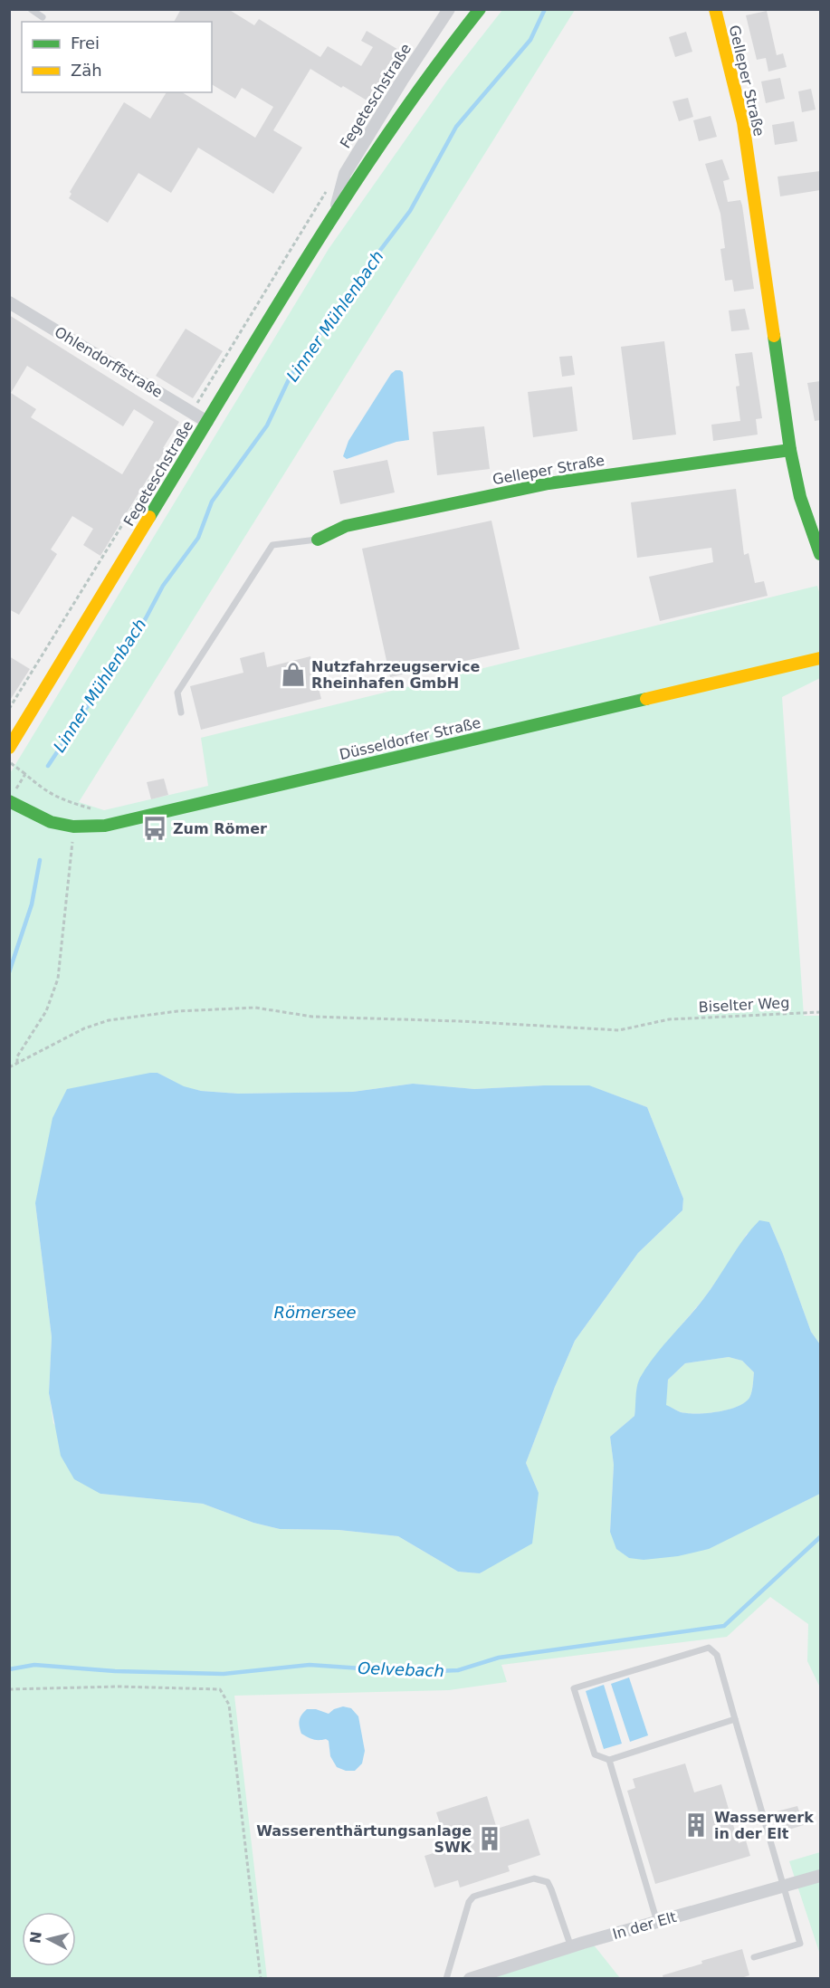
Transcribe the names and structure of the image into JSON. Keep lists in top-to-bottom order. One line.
{"streets":{"street":["Gelleper Straße","Fegeteschstraße","Ohlendorffstraße","Düsseldorfer Straße","In der Elt"],"path":["Biselter Weg"]},"crossings":[["Fegeteschstraße","Ohlendorffstraße"]],"water":["Linner Mühlenbach","Römersee","Oelvebach"],"places":{"shop":["Nutzfahrzeugservice Rheinhafen GmbH"],"bus stop":["Zum Römer"],"building":["Wasserwerk in der Elt","Wasserenthärtungsanlage SWK"]},"legend":["Frei","Zäh"],"north":"left"}
